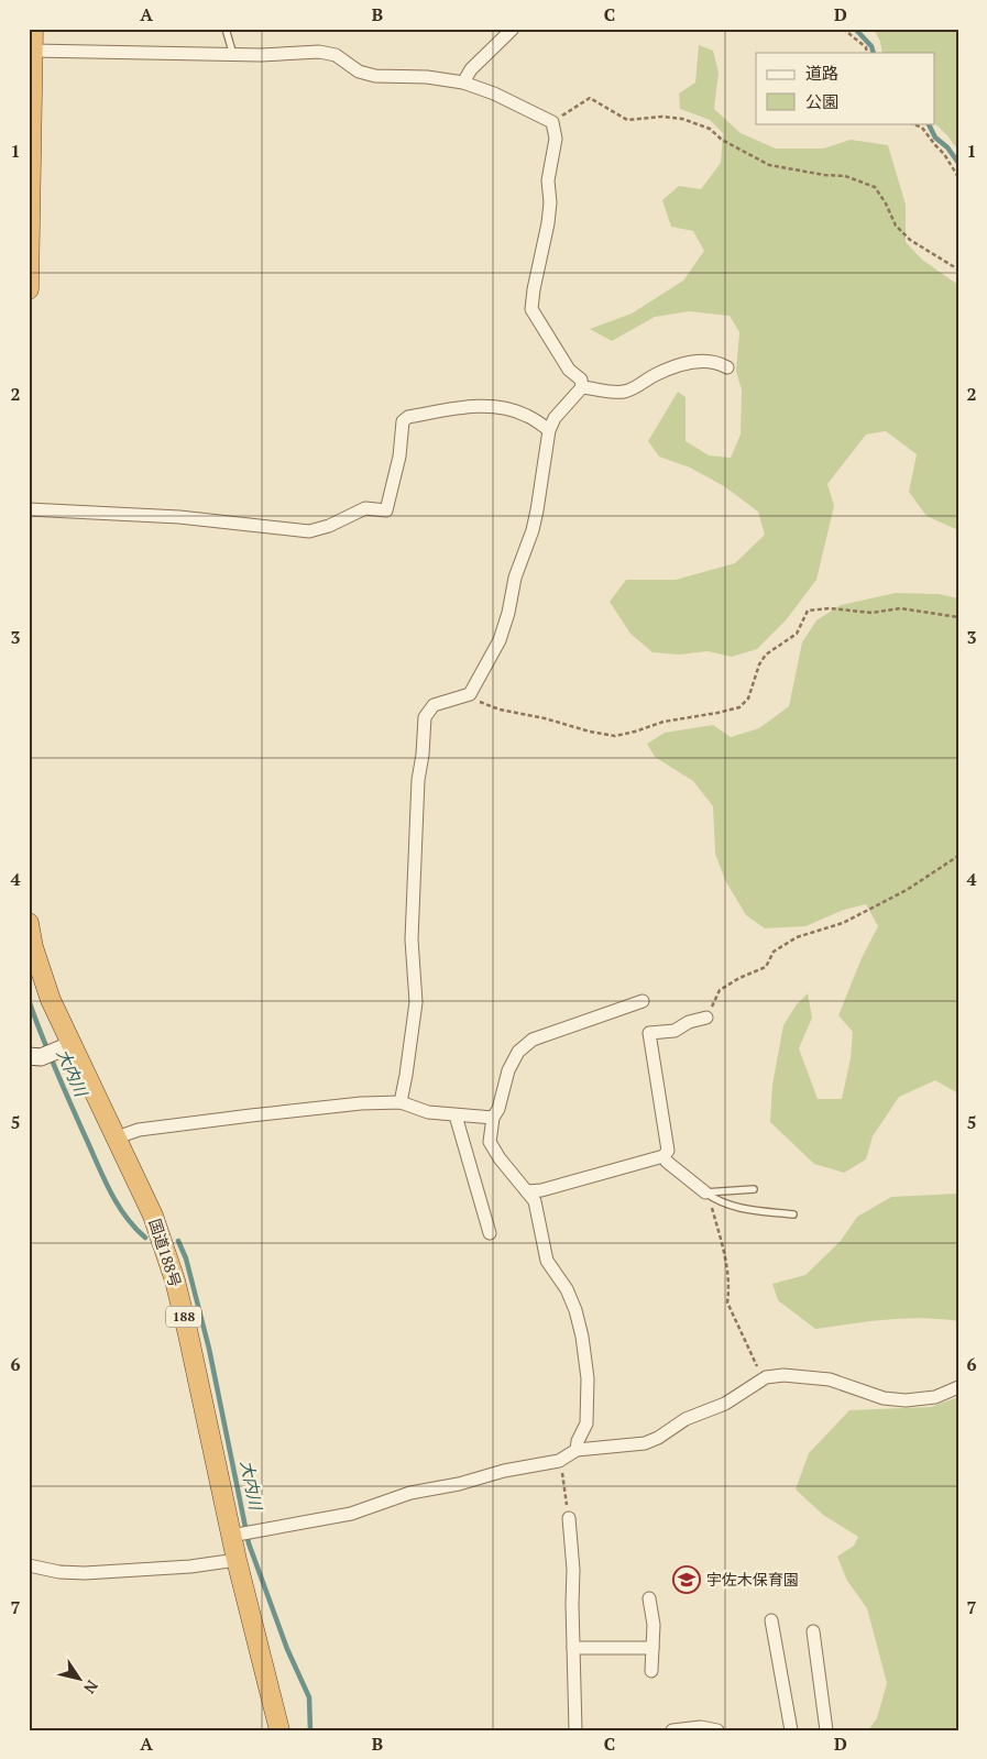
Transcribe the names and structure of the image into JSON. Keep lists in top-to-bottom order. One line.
{"streets":{"highway":["国道188号","188"]},"water":["大内川"],"places":{"school or university":["宇佐木保育園"]},"legend":["道路","公園"],"north":"bottom right","grid":{"columns":["A","B","C","D"],"rows":["1","2","3","4","5","6","7"]}}
